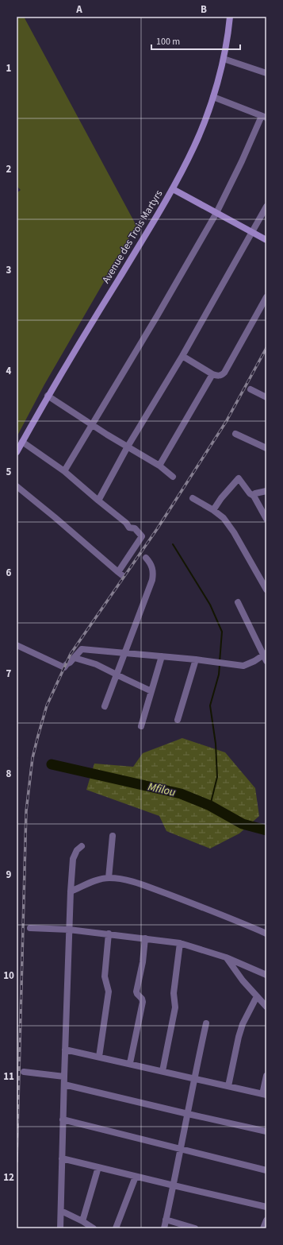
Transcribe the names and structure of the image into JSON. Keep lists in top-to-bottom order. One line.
{"streets":{"main road":["Avenue des Trois Martyrs"]},"water":["Mfilou"],"scale_bar":"100 m","grid":{"columns":["A","B"],"rows":["1","2","3","4","5","6","7","8","9","10","11","12"]}}
